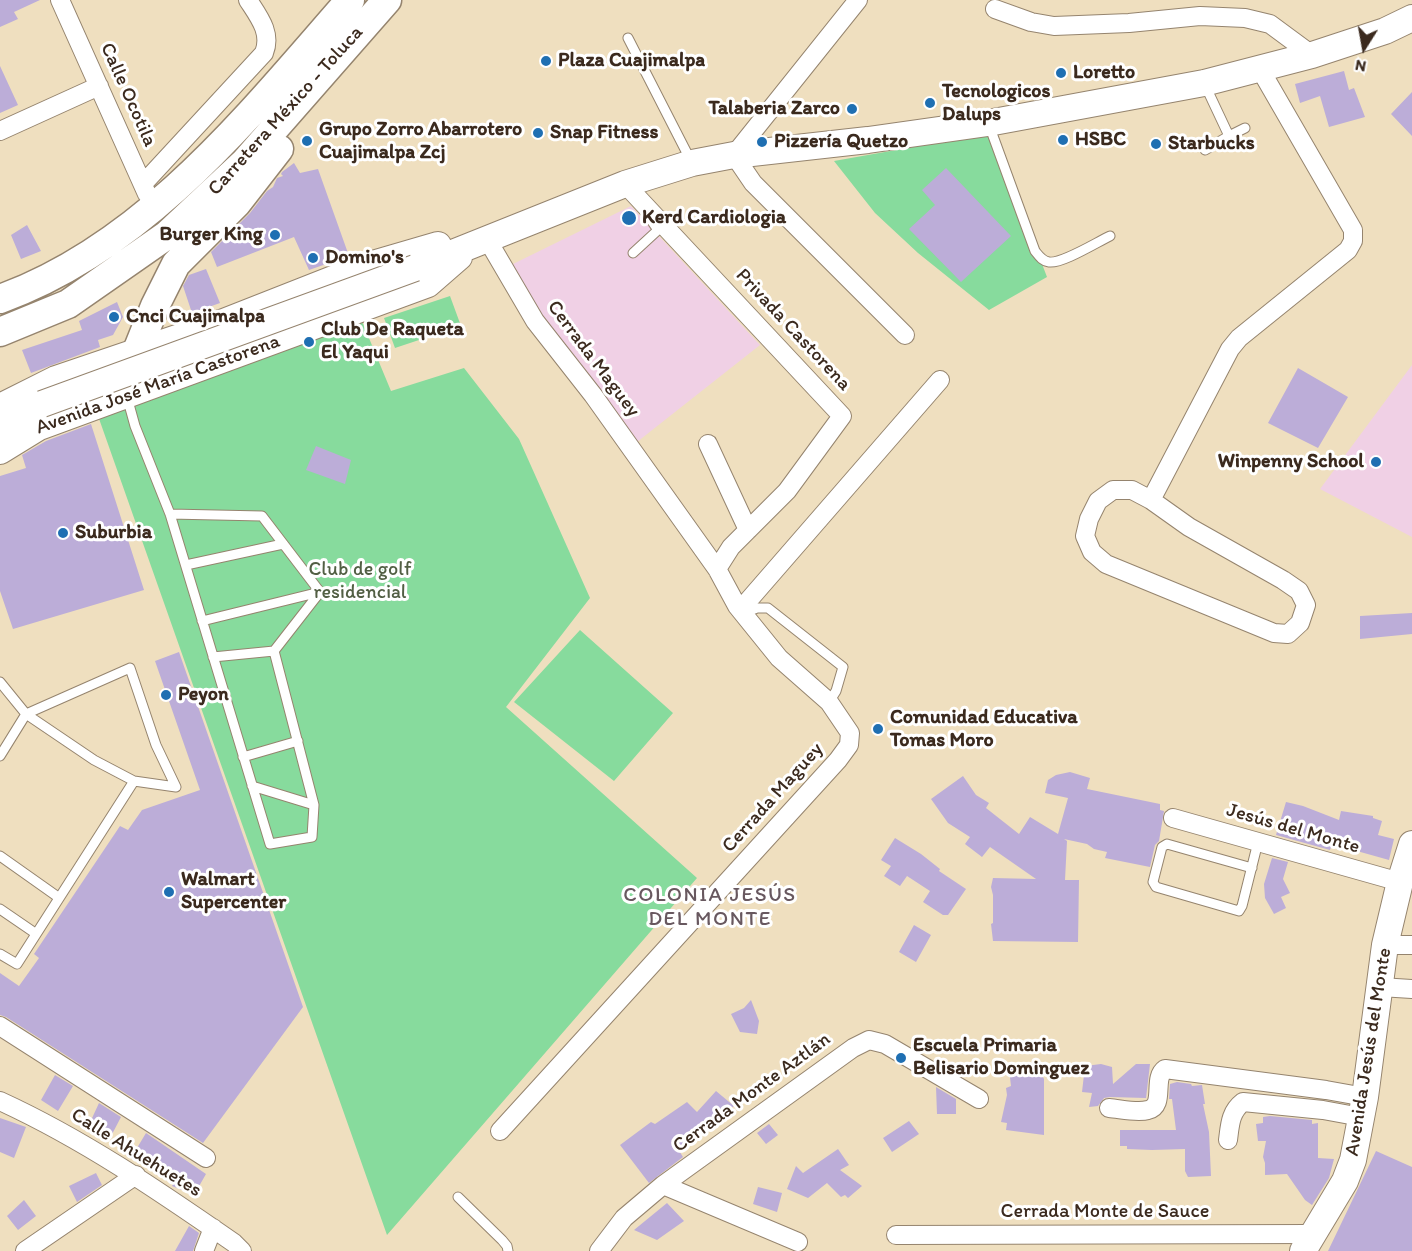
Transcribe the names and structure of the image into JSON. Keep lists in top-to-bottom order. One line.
{"streets":{"main road":["Carretera México - Toluca","Avenida José María Castorena","Avenida Jesús del Monte"],"street":["Calle Ocotila","Privada Castorena","Cerrada Maguey","Jesús del Monte","Cerrada Monte Aztlán","Calle Ahuehuetes","Cerrada Monte de Sauce"]},"crossings":[["Calle Ocotila","Carretera México - Toluca"],["Privada Castorena","Cerrada Maguey"],["Privada Castorena","Avenida José María Castorena"],["Cerrada Maguey","Avenida José María Castorena"],["Jesús del Monte","Avenida Jesús del Monte"],["Avenida Jesús del Monte","Cerrada Monte de Sauce"]],"districts":["COLONIA JESÚS DEL MONTE"],"parks":["Club de golf residencial"],"places":["Plaza Cuajimalpa","Loretto","Tecnologicos Dalups","Talaberia Zarco","Snap Fitness","HSBC","Grupo Zorro Abarrotero Cuajimalpa Zcj","Pizzería Quetzo","Starbucks","Kerd Cardiologia","Burger King","Domino's","Cnci Cuajimalpa","Club De Raqueta El Yaqui","Winpenny School","Suburbia","Peyon","Comunidad Educativa Tomas Moro","Walmart Supercenter","Escuela Primaria Belisario Dominguez"],"north":"bottom"}
